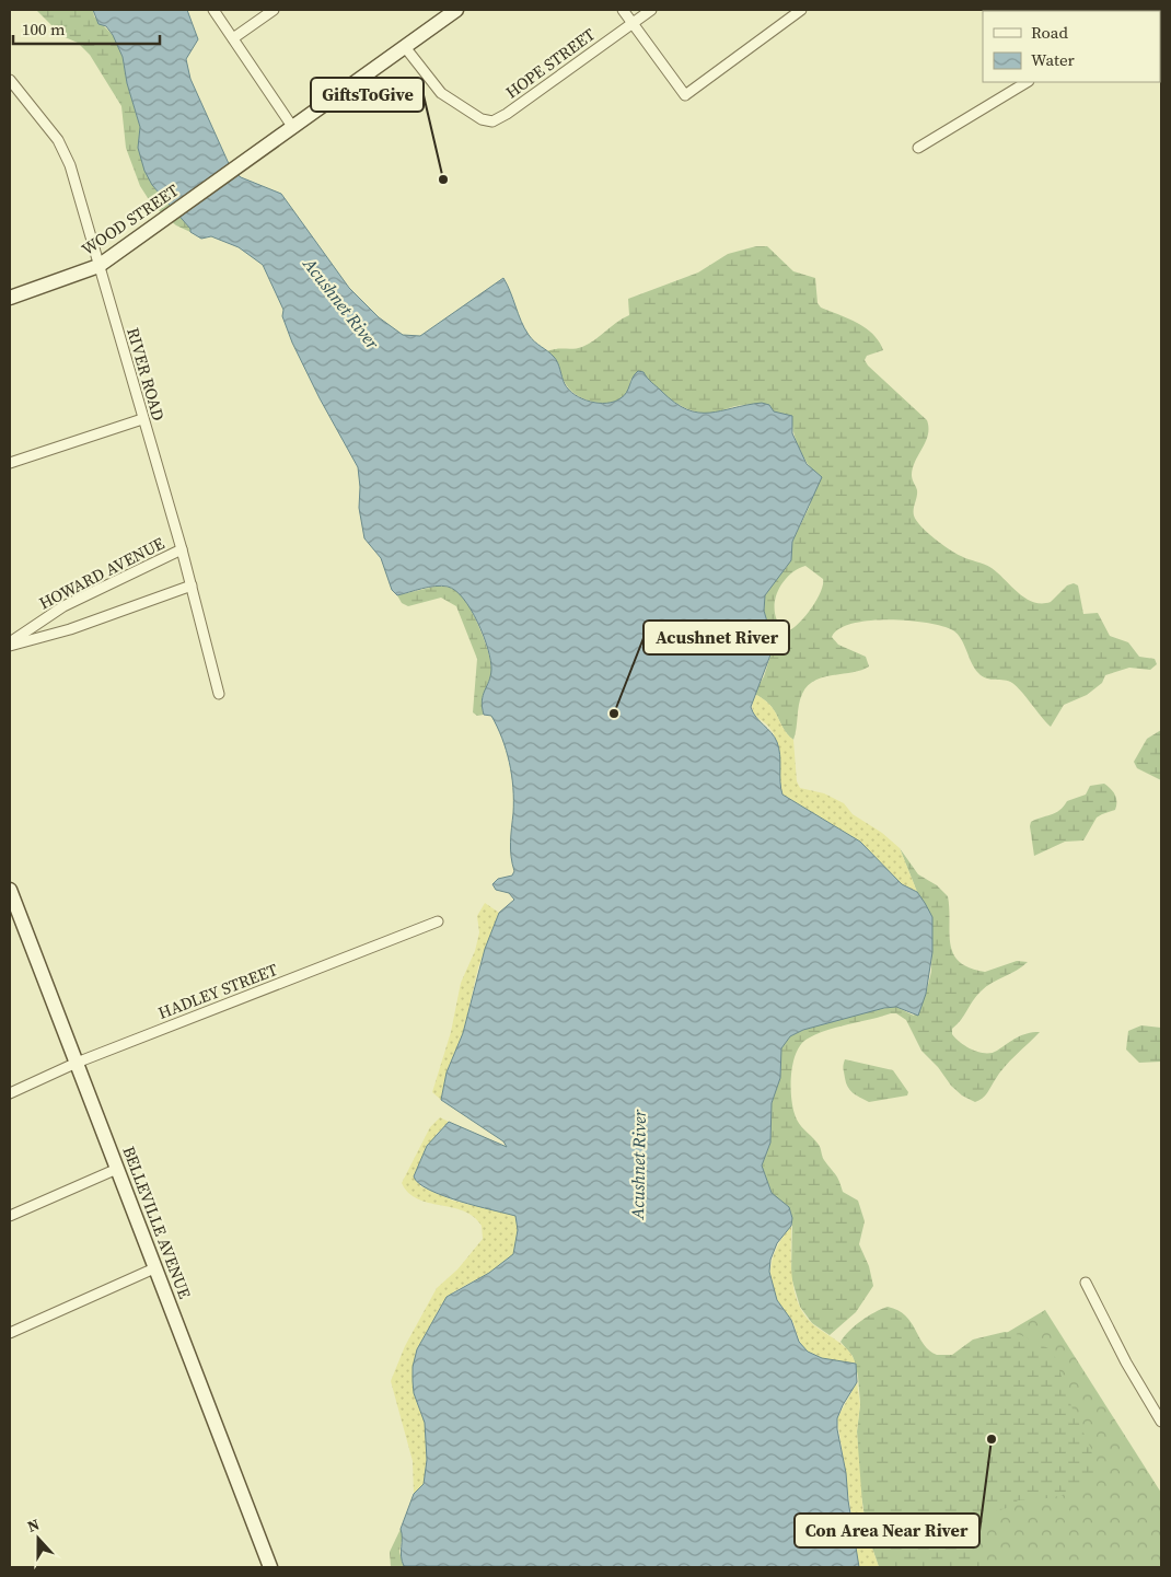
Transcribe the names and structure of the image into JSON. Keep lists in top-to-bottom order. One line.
{"streets":{"main road":["WOOD STREET","BELLEVILLE AVENUE"],"street":["HOPE STREET","RIVER ROAD","HOWARD AVENUE","HADLEY STREET"]},"crossings":[["HOPE STREET","WOOD STREET"],["WOOD STREET","RIVER ROAD"],["RIVER ROAD","HOWARD AVENUE"],["HADLEY STREET","BELLEVILLE AVENUE"]],"water":["Acushnet River"],"places":["GiftsToGive","Acushnet River","Con Area Near River"],"legend":["Road","Water"],"scale_bar":"100 m","north":"top"}
